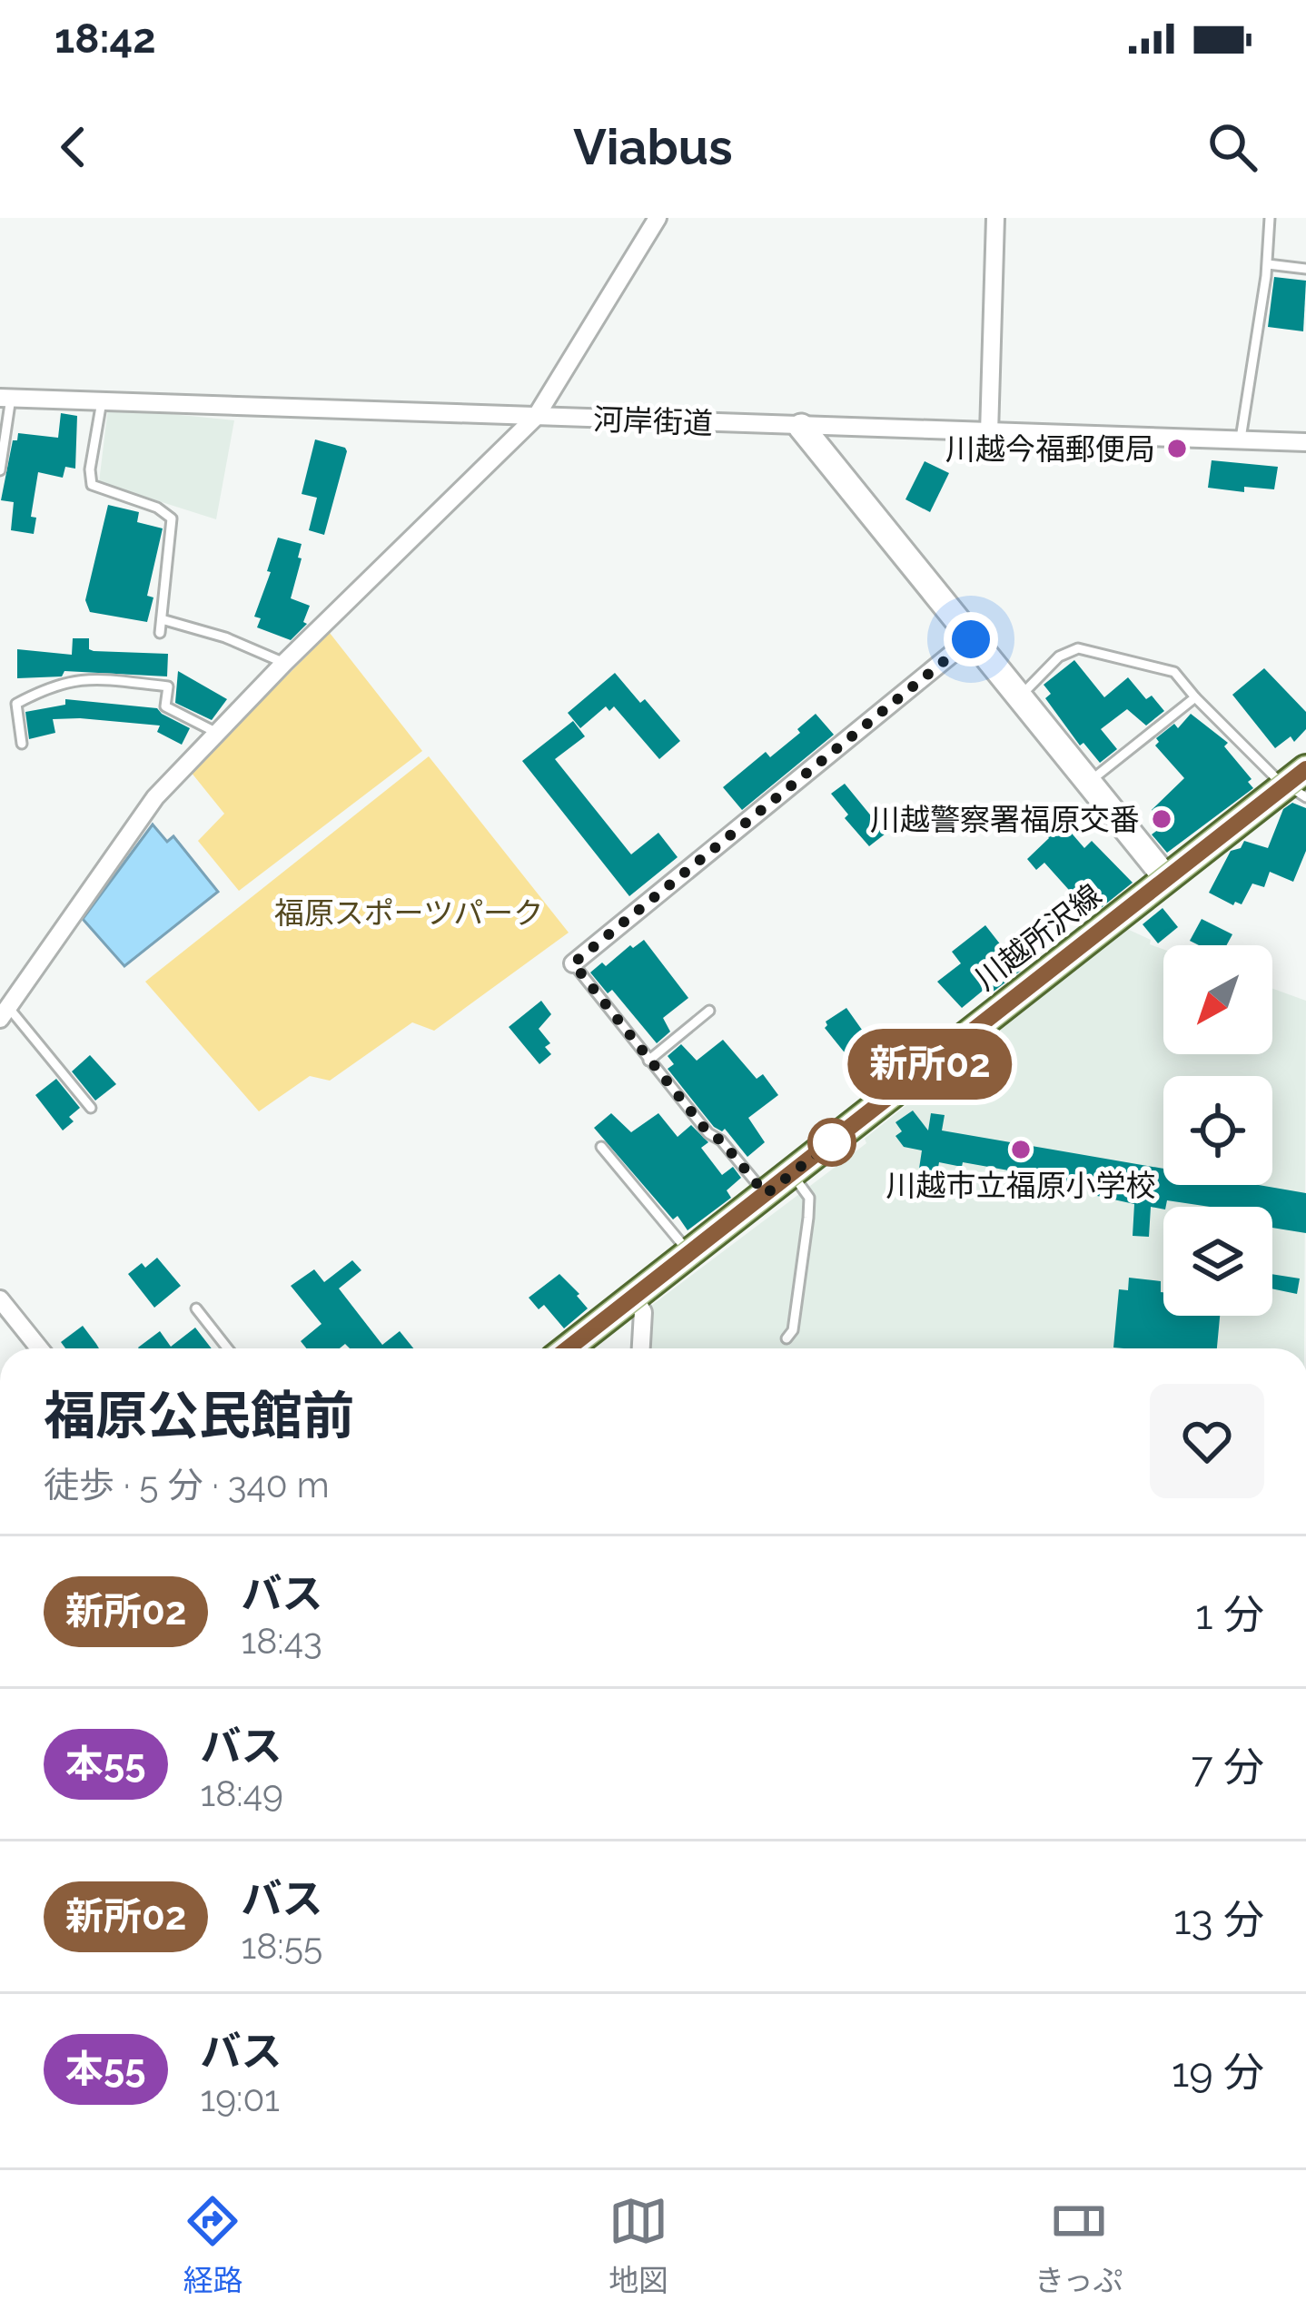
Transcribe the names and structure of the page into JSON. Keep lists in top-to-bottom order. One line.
{"streets":{"main road":["川越所沢線"],"street":["河岸街道"]},"parks":["福原スポーツパーク"],"places":["川越今福郵便局","川越警察署福原交番","川越市立福原小学校"],"lines":["bus line 新所02"],"north":"bottom left","page":{"status":"18:42","header":"Viabus","on_map":"新所02","heading":["福原公民館前","徒歩 · 5 分 · 340 m"],"list":[{"mark":"新所02","name":"バス","note":"18:43","value":"1 分"},{"mark":"本55","name":"バス","note":"18:49","value":"7 分"},{"mark":"新所02","name":"バス","note":"18:55","value":"13 分"},{"mark":"本55","name":"バス","note":"19:01","value":"19 分"}],"tabs":["経路","地図","きっぷ"]}}
